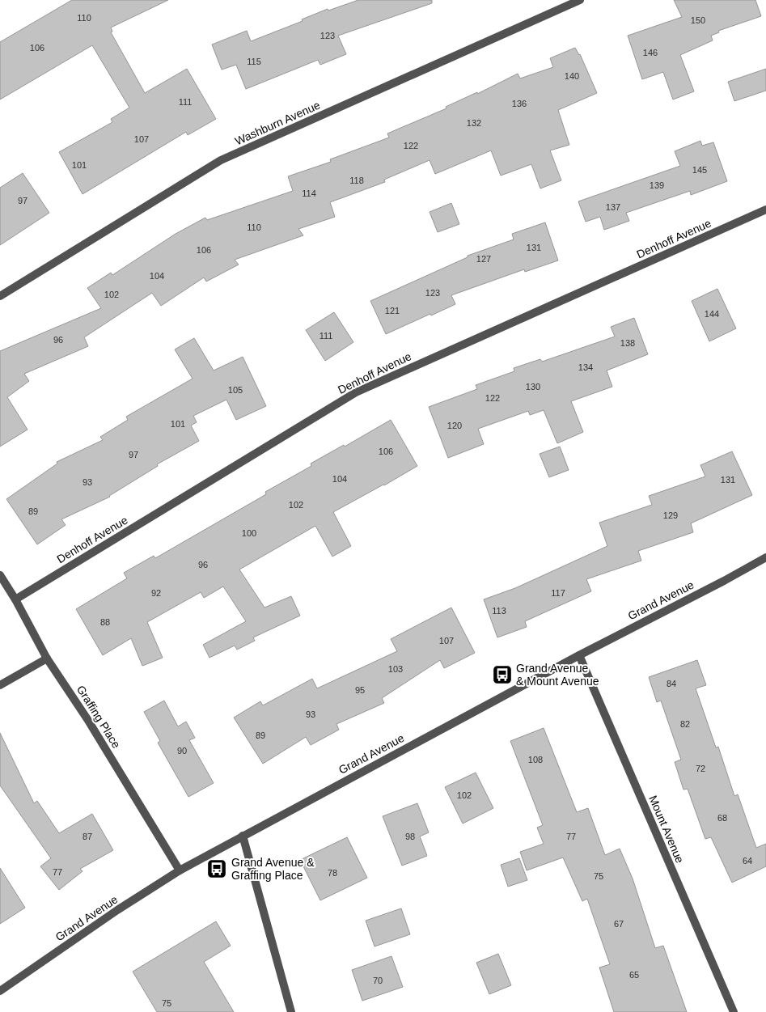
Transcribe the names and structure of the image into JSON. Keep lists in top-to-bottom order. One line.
{"streets":{"street":["Washburn Avenue","Denhoff Avenue","Grand Avenue","Graffing Place","Mount Avenue"]},"crossings":[["Denhoff Avenue","Graffing Place"],["Grand Avenue","Graffing Place"],["Grand Avenue","Mount Avenue"]],"places":{"bus stop":["Grand Avenue & Mount Avenue","Grand Avenue & Graffing Place"]},"house_numbers":["110","150","123","106","146","115","140","111","136","132","107","122","101","145","118","139","114","97","137","110","131","106","127","104","123","102","121","144","111","96","138","134","130","105","122","101","120","106","97","104","131","93","102","89","129","100","96","92","117","113","88","107","103","84","95","93","82","89","90","108","72","102","68","87","98","77","64","77","78","75","67","65","70","75"]}
